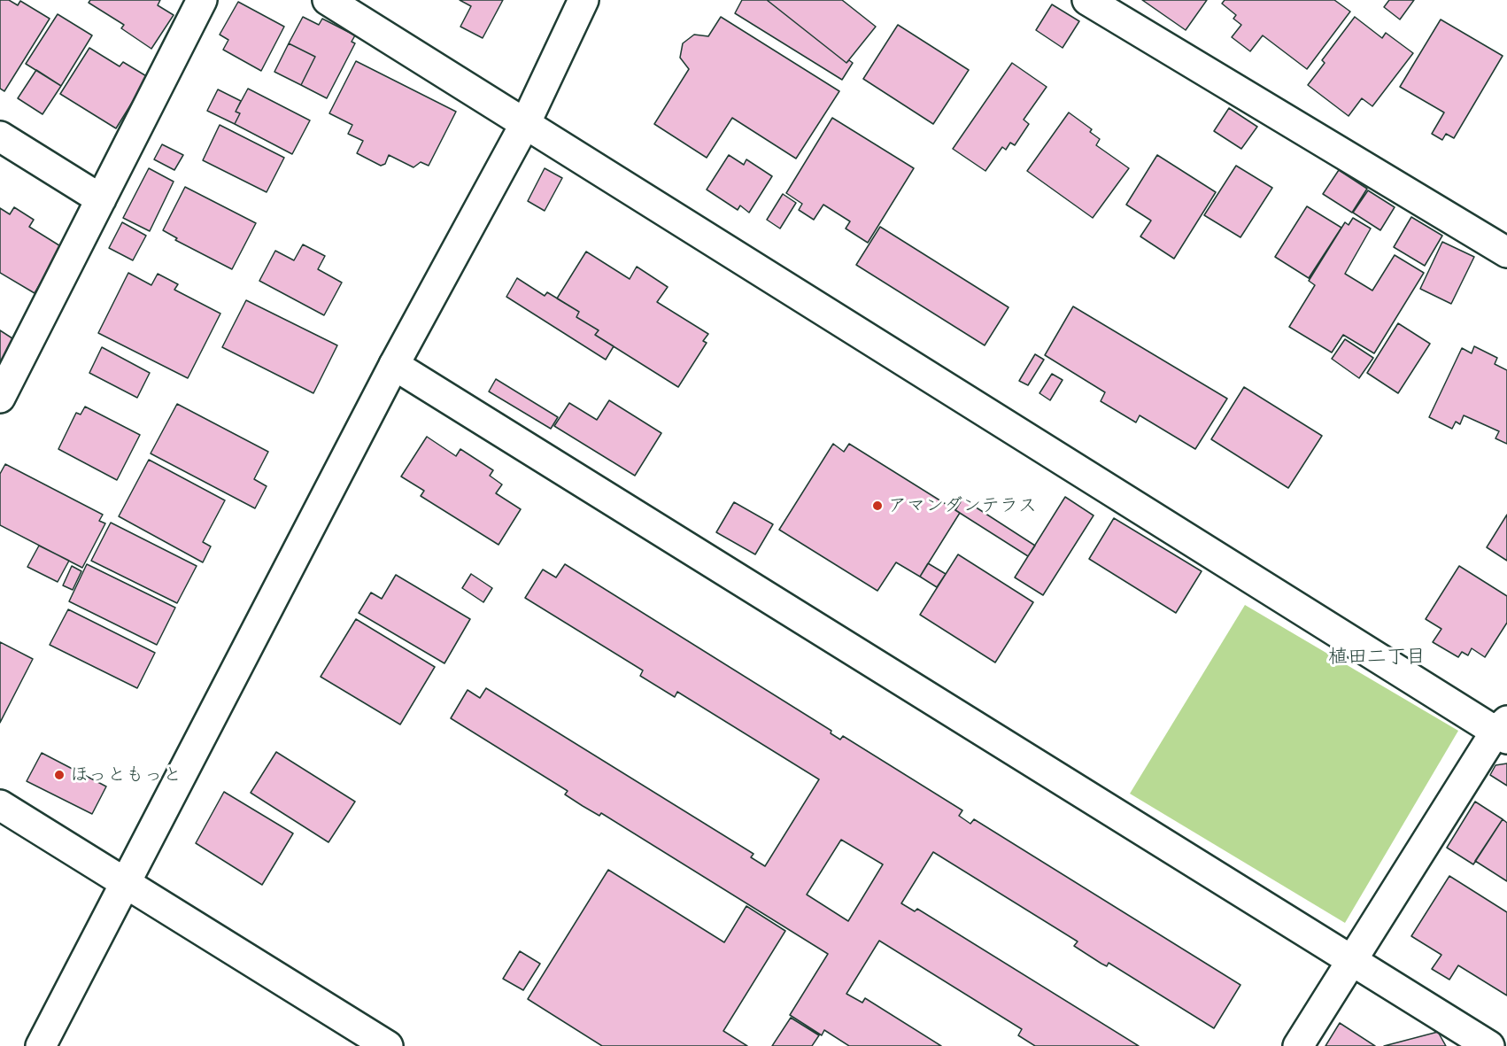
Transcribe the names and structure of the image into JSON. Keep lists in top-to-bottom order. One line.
{"districts":["植田二丁目"],"places":["アマンダンテラス","ほっともっと"]}
